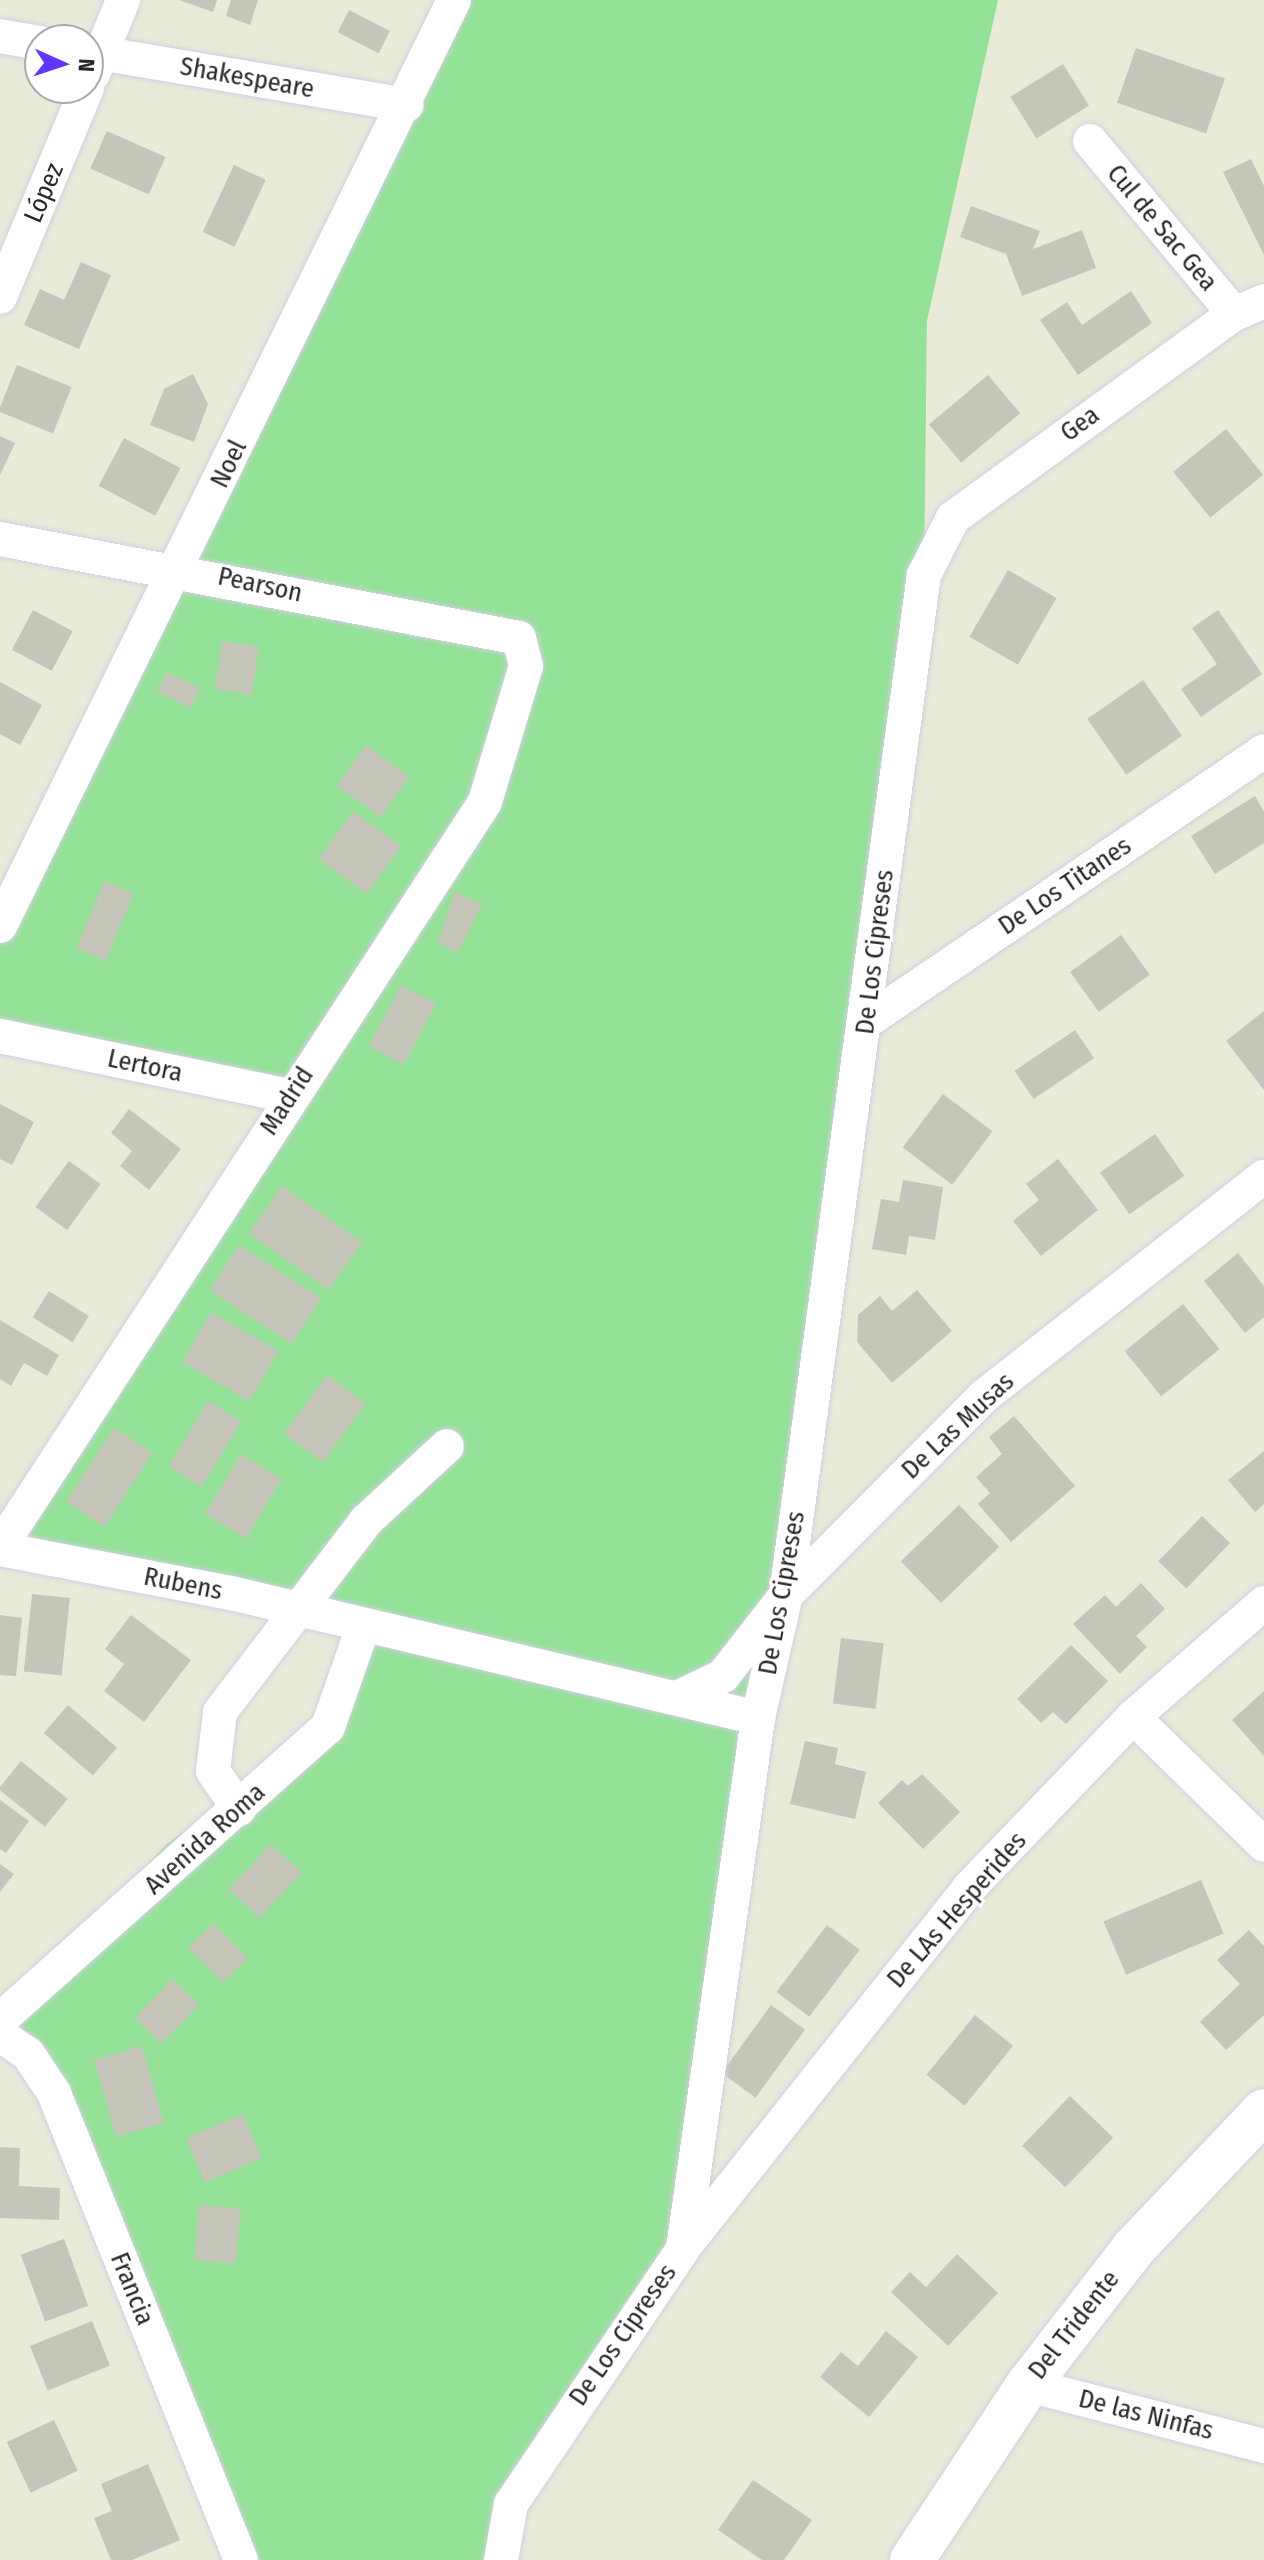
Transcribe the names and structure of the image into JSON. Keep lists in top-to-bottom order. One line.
{"streets":{"main road":["Del Tridente"],"street":["Shakespeare","López","Cul de Sac Gea","Gea","Noel","Pearson","De Los Titanes","De Los Cipreses","Lertora","Madrid","De Las Musas","Rubens","Avenida Roma","De LAs Hesperides","Francia","De las Ninfas"]},"crossings":[["Shakespeare","Noel"],["Cul de Sac Gea","Gea"],["Gea","De Los Cipreses"],["Noel","Pearson"],["Pearson","Madrid"],["De Los Titanes","De Los Cipreses"],["De Los Cipreses","De Las Musas"],["De Los Cipreses","Rubens"],["De Los Cipreses","De LAs Hesperides"],["Lertora","Madrid"],["Madrid","Rubens"],["De Las Musas","Rubens"],["Rubens","Avenida Roma"],["Del Tridente","De las Ninfas"]],"north":"right"}
